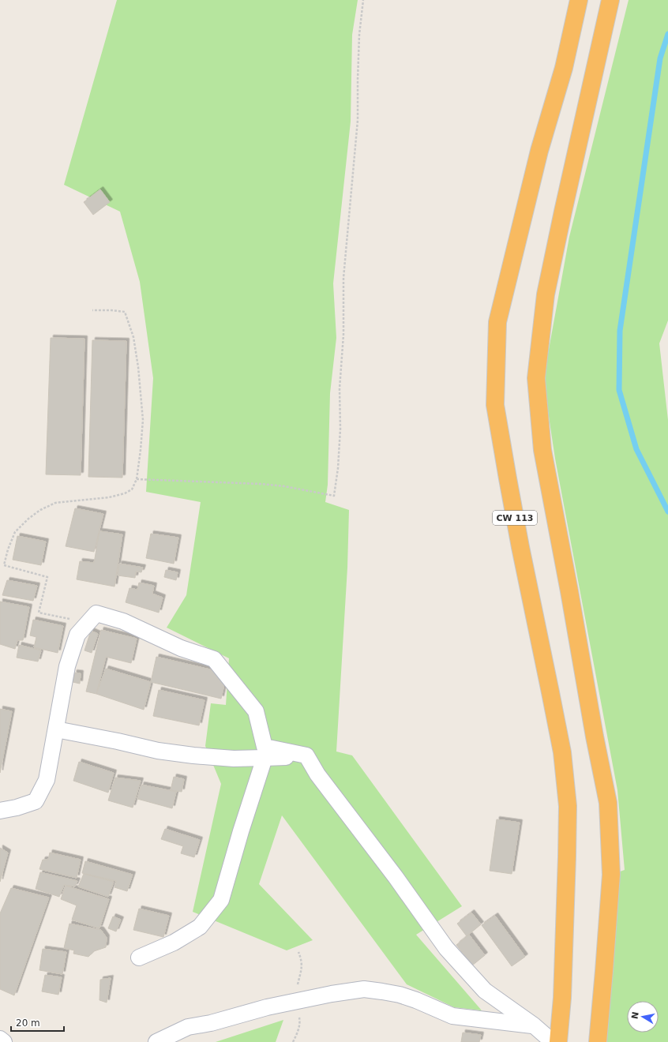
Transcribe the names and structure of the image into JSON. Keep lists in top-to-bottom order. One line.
{"streets":{"highway":["CW 113"]},"scale_bar":"20 m","north":"left"}
